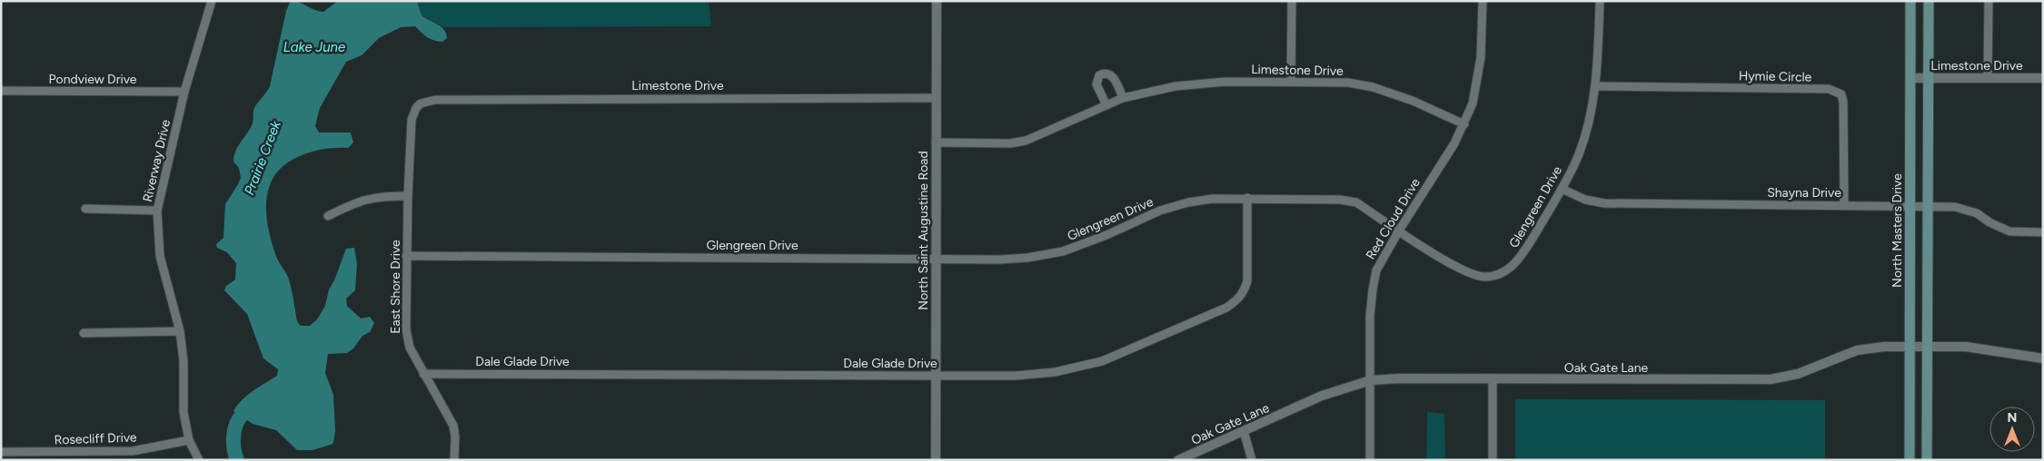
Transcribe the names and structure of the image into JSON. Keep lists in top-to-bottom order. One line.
{"streets":{"main road":["North Masters Drive"],"street":["Limestone Drive","Hymie Circle","Pondview Drive","Riverway Drive","Shayna Drive","Glengreen Drive","Red Cloud Drive","North Saint Augustine Road","East Shore Drive","Dale Glade Drive","Oak Gate Lane","Rosecliff Drive"]},"crossings":[["Limestone Drive","Red Cloud Drive"],["Limestone Drive","North Saint Augustine Road"],["Limestone Drive","North Masters Drive"],["Limestone Drive","East Shore Drive"],["Hymie Circle","Shayna Drive"],["Hymie Circle","Glengreen Drive"],["Pondview Drive","Riverway Drive"],["Riverway Drive","Rosecliff Drive"],["Shayna Drive","Glengreen Drive"],["Shayna Drive","North Masters Drive"],["Glengreen Drive","Red Cloud Drive"],["Glengreen Drive","North Saint Augustine Road"],["Glengreen Drive","East Shore Drive"],["Glengreen Drive","Dale Glade Drive"],["Red Cloud Drive","Oak Gate Lane"],["North Saint Augustine Road","Dale Glade Drive"],["North Masters Drive","Oak Gate Lane"],["East Shore Drive","Dale Glade Drive"]],"water":["Lake June","Prairie Creek"],"north":"top"}
